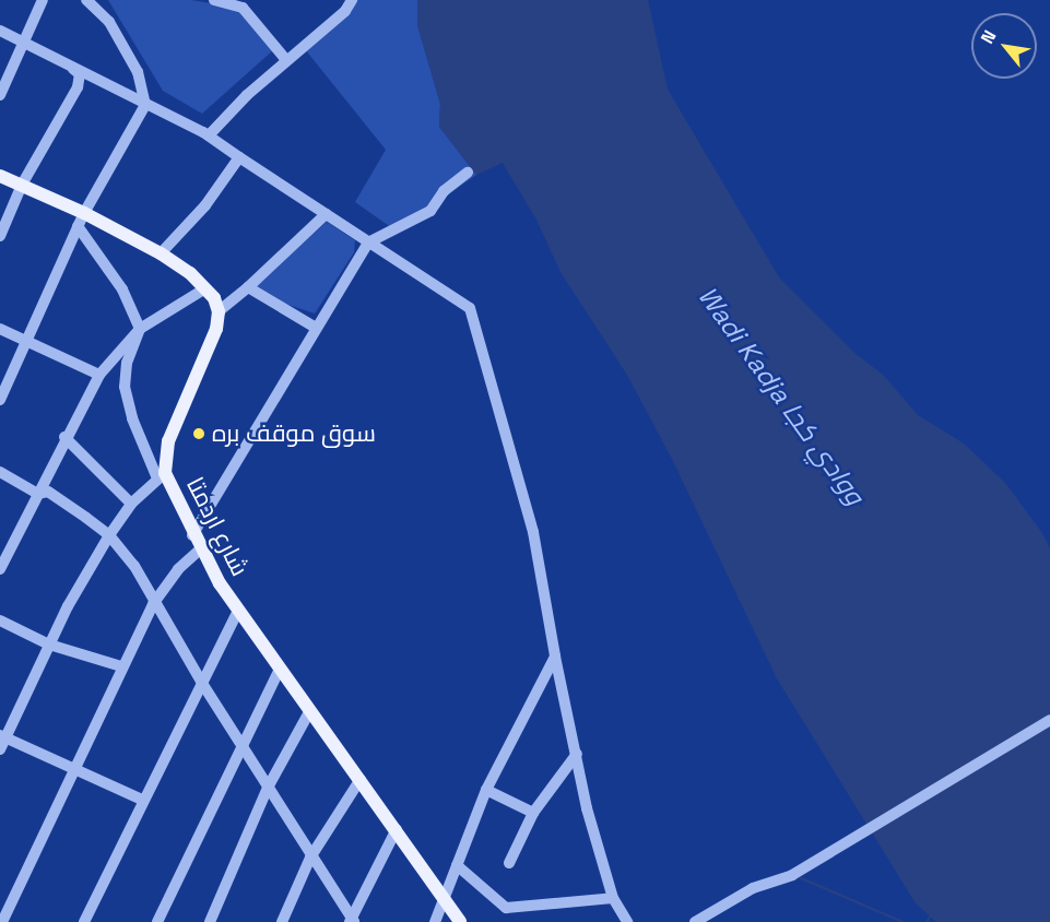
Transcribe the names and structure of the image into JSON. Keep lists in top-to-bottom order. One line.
{"streets":{"main road":["شارع اردمتا"]},"water":["Wadi Kadja ووادي كجا"],"places":["سوق موقف بره"],"north":"top left"}
